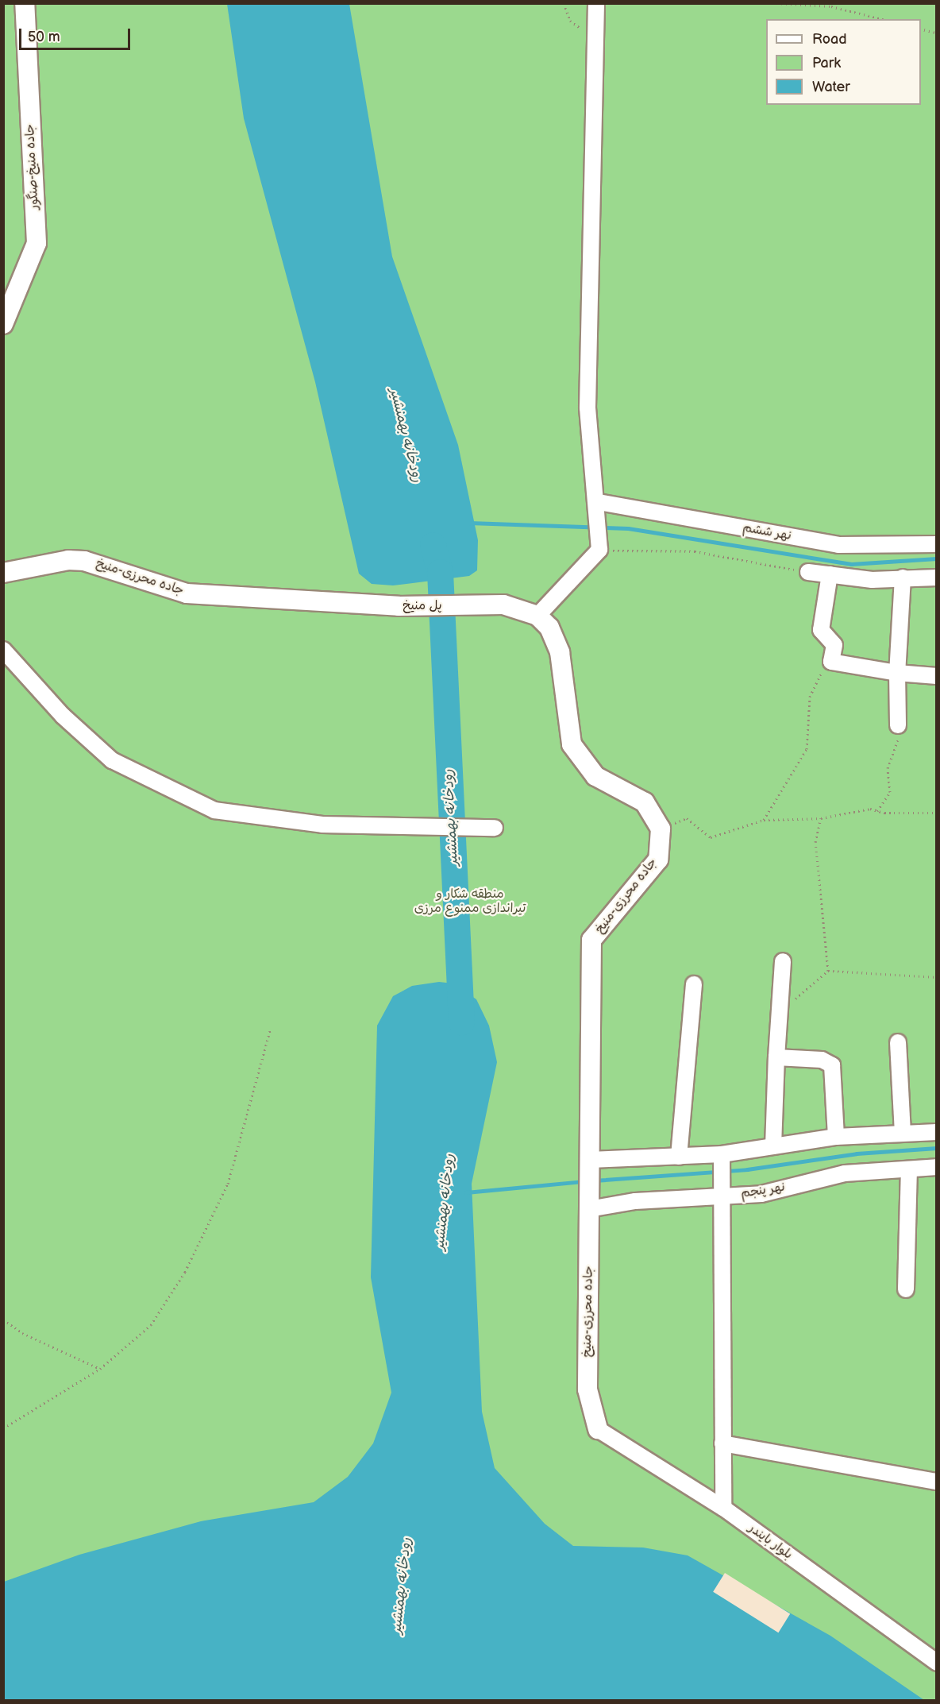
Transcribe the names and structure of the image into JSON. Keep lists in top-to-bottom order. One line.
{"streets":{"main road":["جاده منیخ-صنگور","جاده محرزی-منیخ","پل منیخ"],"street":["نهر ششم","نهر پنجم","بلوار بایندر"]},"crossings":[["جاده محرزی-منیخ","پل منیخ"],["جاده محرزی-منیخ","نهر پنجم"],["جاده محرزی-منیخ","بلوار بایندر"]],"water":["رودخانه بهمنشیر"],"parks":["منطقه شکار و تیراندازی ممنوع مرزی"],"legend":["Road","Park","Water"],"scale_bar":"50 m"}
